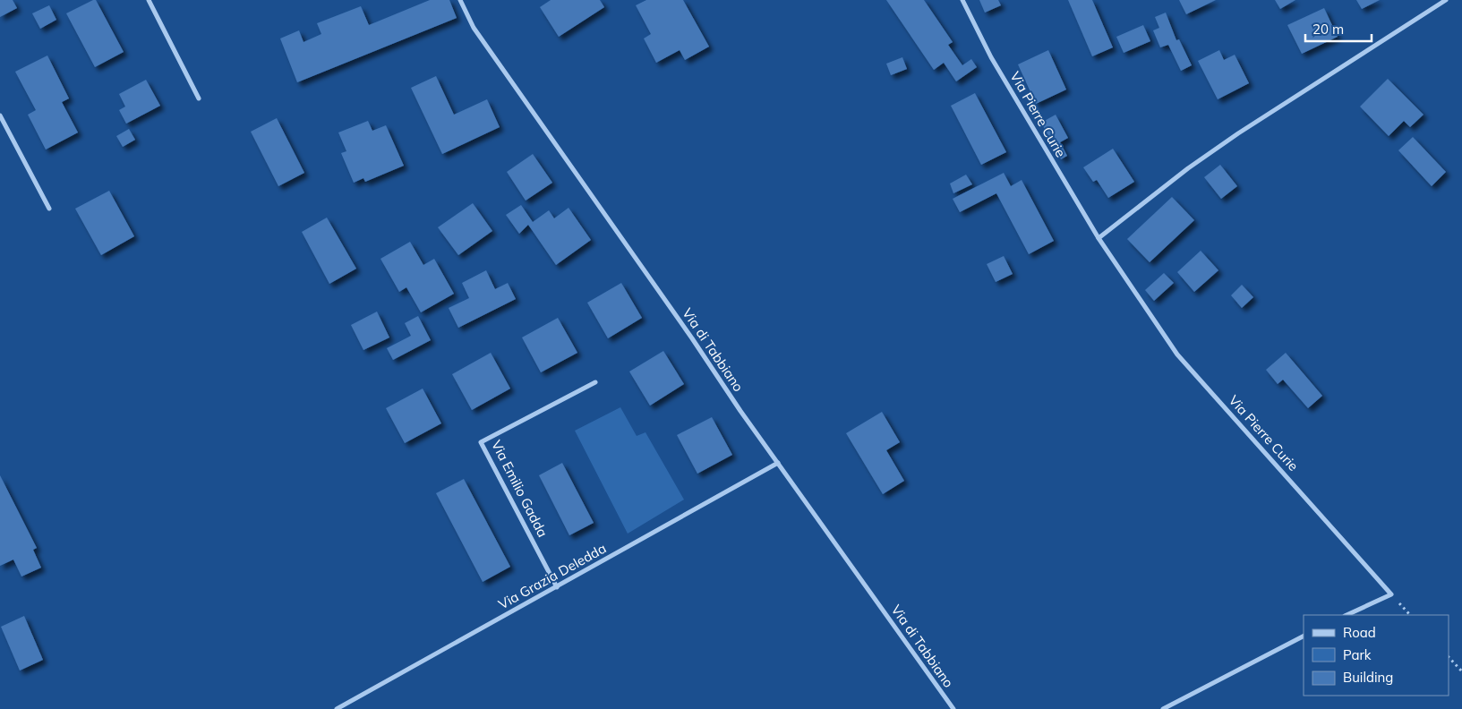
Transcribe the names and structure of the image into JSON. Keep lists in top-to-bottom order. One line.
{"streets":{"street":["Via Pierre Curie","Via di Tabbiano","Via Emilio Gadda","Via Grazia Deledda"]},"crossings":[["Via di Tabbiano","Via Grazia Deledda"],["Via Emilio Gadda","Via Grazia Deledda"]],"legend":["Road","Park","Building"],"scale_bar":"20 m"}
